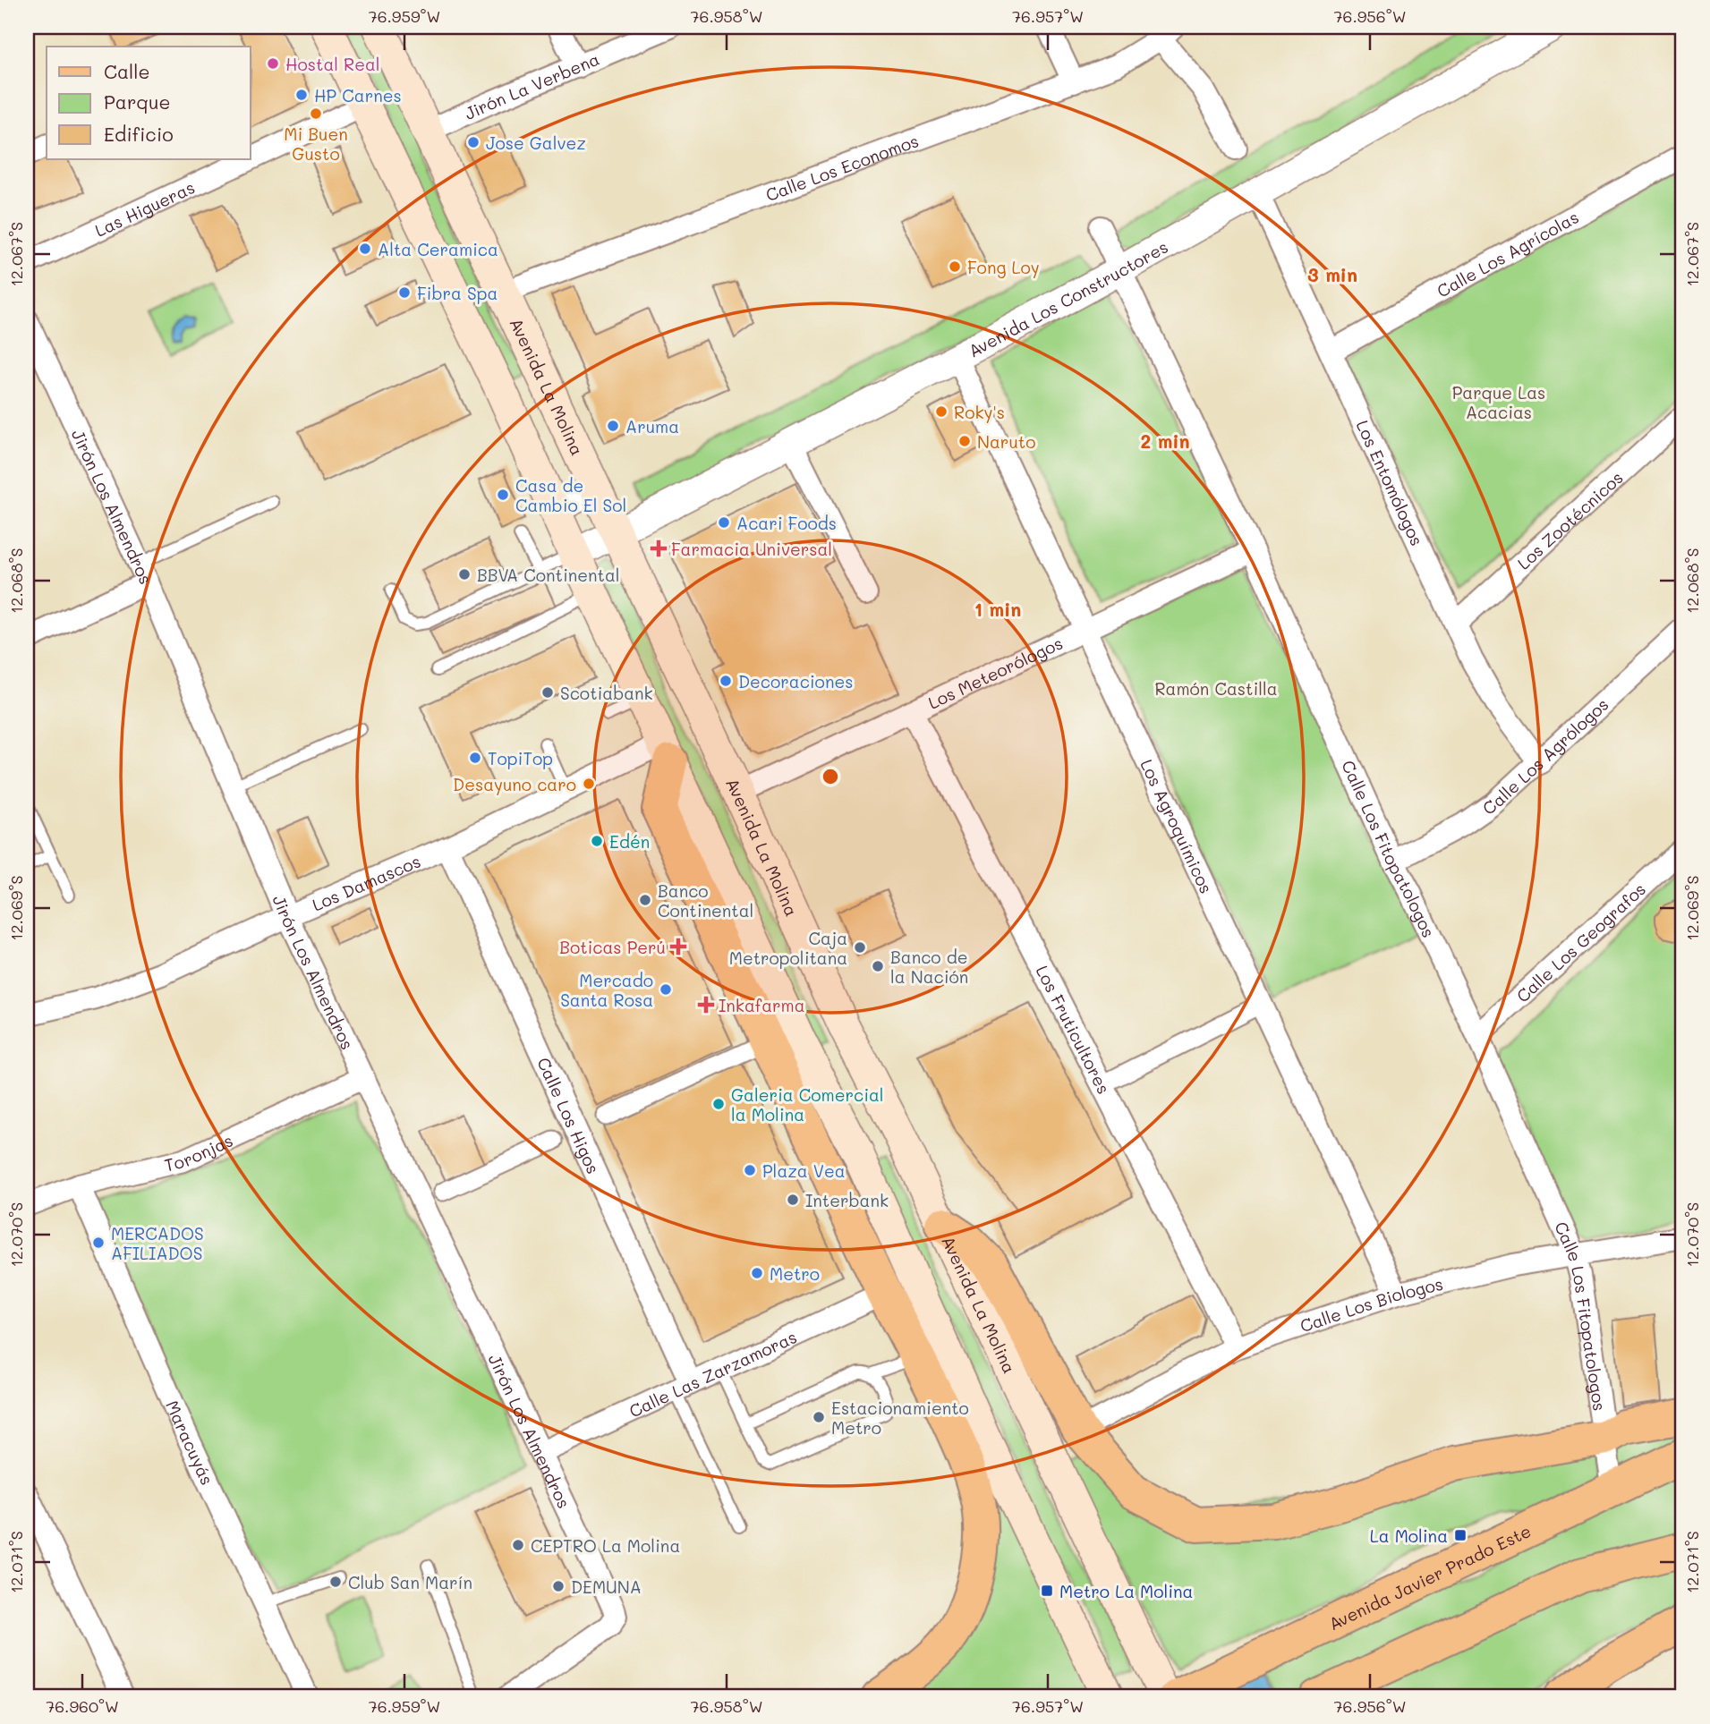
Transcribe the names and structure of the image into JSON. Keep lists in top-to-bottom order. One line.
{"streets":{"main road":["Avenida La Molina","Avenida Javier Prado Este"],"street":["Jirón La Verbena","Calle Los Economos","Las Higueras","Calle Los Agrícolas","Avenida Los Constructores","Los Entomólogos","Jirón Los Almendros","Los Zootécnicos","Los Meteorólogos","Calle Los Agrólogos","Los Agroquímicos","Calle Los Fitopatologos","Los Damascos","Calle Los Geografos","Los Fruticultores","Calle Los Higos","Toronjas","Calle Los Biologos","Calle Las Zarzamoras","Maracuyás"]},"crossings":[["Jirón La Verbena","Avenida La Molina"],["Calle Los Economos","Avenida La Molina"],["Calle Los Agrícolas","Los Entomólogos"],["Avenida Los Constructores","Avenida La Molina"],["Avenida Los Constructores","Los Entomólogos"],["Avenida Los Constructores","Los Agroquímicos"],["Avenida Los Constructores","Calle Los Fitopatologos"],["Avenida La Molina","Los Meteorólogos"],["Los Entomólogos","Los Zootécnicos"],["Los Entomólogos","Calle Los Agrólogos"],["Jirón Los Almendros","Los Damascos"],["Jirón Los Almendros","Toronjas"],["Jirón Los Almendros","Calle Las Zarzamoras"],["Los Meteorólogos","Los Agroquímicos"],["Los Meteorólogos","Calle Los Fitopatologos"],["Los Meteorólogos","Los Fruticultores"],["Calle Los Agrólogos","Calle Los Fitopatologos"],["Los Agroquímicos","Calle Los Biologos"],["Calle Los Fitopatologos","Calle Los Geografos"],["Calle Los Fitopatologos","Calle Los Biologos"],["Calle Los Fitopatologos","Avenida Javier Prado Este"],["Los Damascos","Calle Los Higos"],["Los Fruticultores","Calle Los Biologos"],["Calle Los Higos","Calle Las Zarzamoras"],["Toronjas","Maracuyás"]],"parks":["Parque Las Acacias","Ramón Castilla"],"places":{"other":["Hostal Real","HP Carnes","Mi Buen Gusto","Jose Galvez","Alta Ceramica","Fong Loy","Fibra Spa","Roky's","Aruma","Naruto","Casa de Cambio El Sol","Acari Foods","BBVA Continental","Decoraciones","Scotiabank","TopiTop","Desayuno caro","Edén","Banco Continental","Caja Metropolitana","Banco de la Nación","Mercado Santa Rosa","Galeria Comercial la Molina","Plaza Vea","Interbank","MERCADOS AFILIADOS","Metro","Estacionamiento Metro","CEPTRO La Molina","Club San Marín","DEMUNA"],"health":["Farmacia Universal","Boticas Perú","Inkafarma"],"transit":["La Molina","Metro La Molina"]},"legend":["Calle","Parque","Edificio"],"coordinates":["76.959°W","76.958°W","76.957°W","76.956°W","12.067°S","12.068°S","12.069°S","12.070°S","12.071°S","76.960°W"],"rings":["3 min","2 min","1 min"]}
